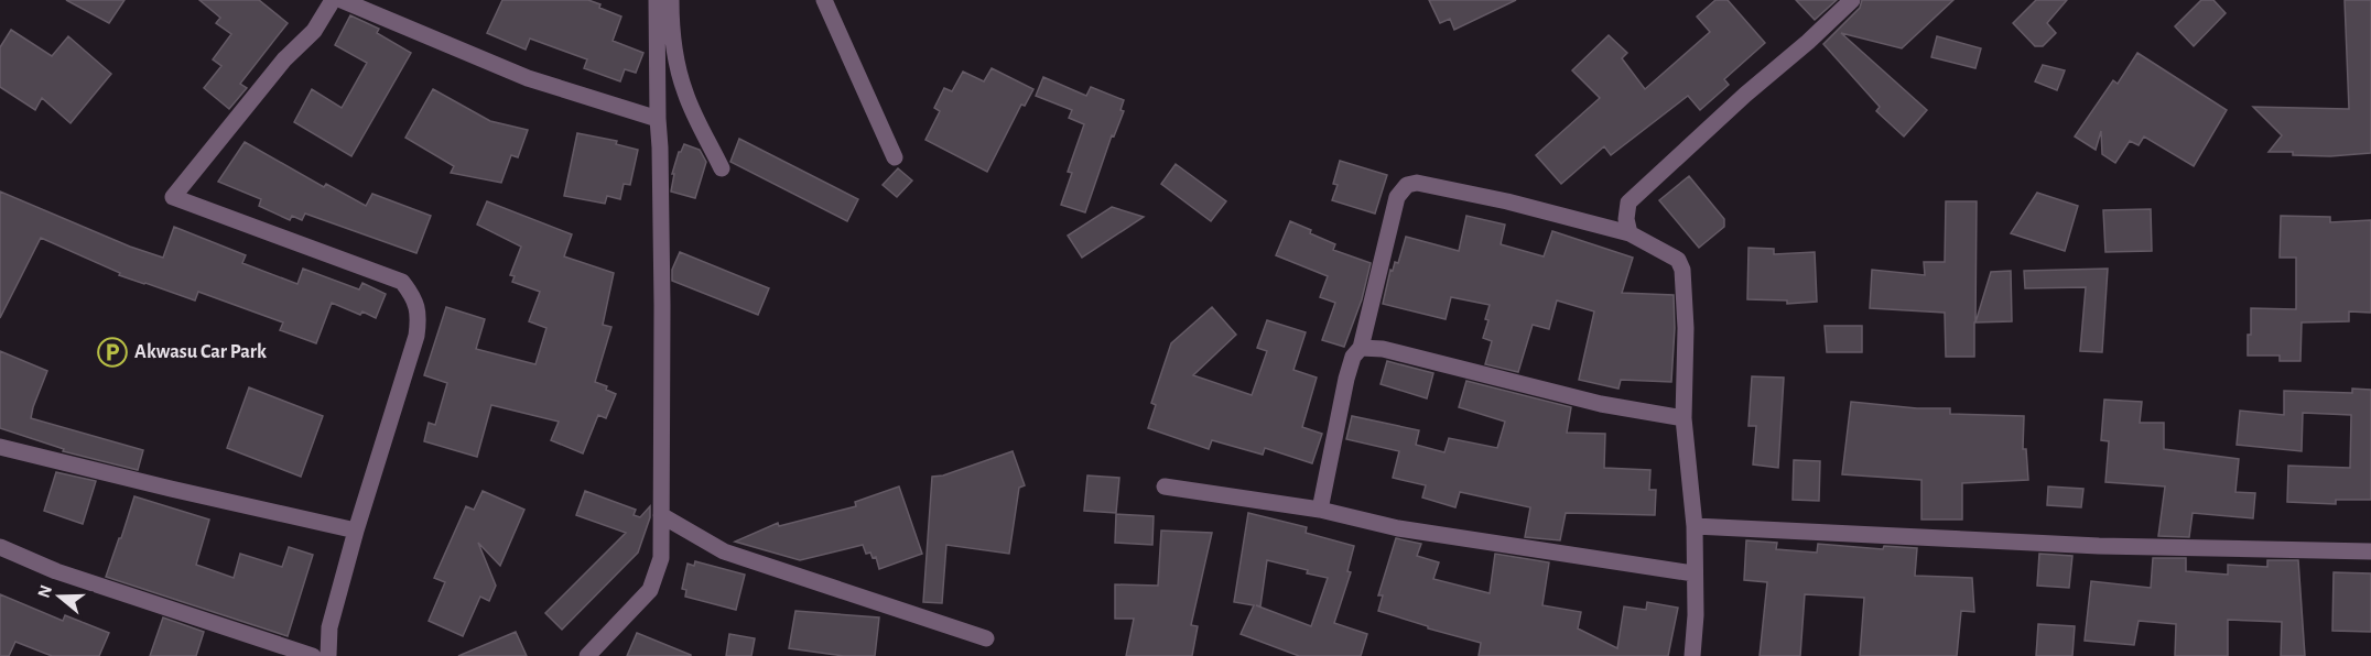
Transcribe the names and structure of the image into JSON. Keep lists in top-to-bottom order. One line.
{"places":{"parking":["Akwasu Car Park"]},"north":"left"}
